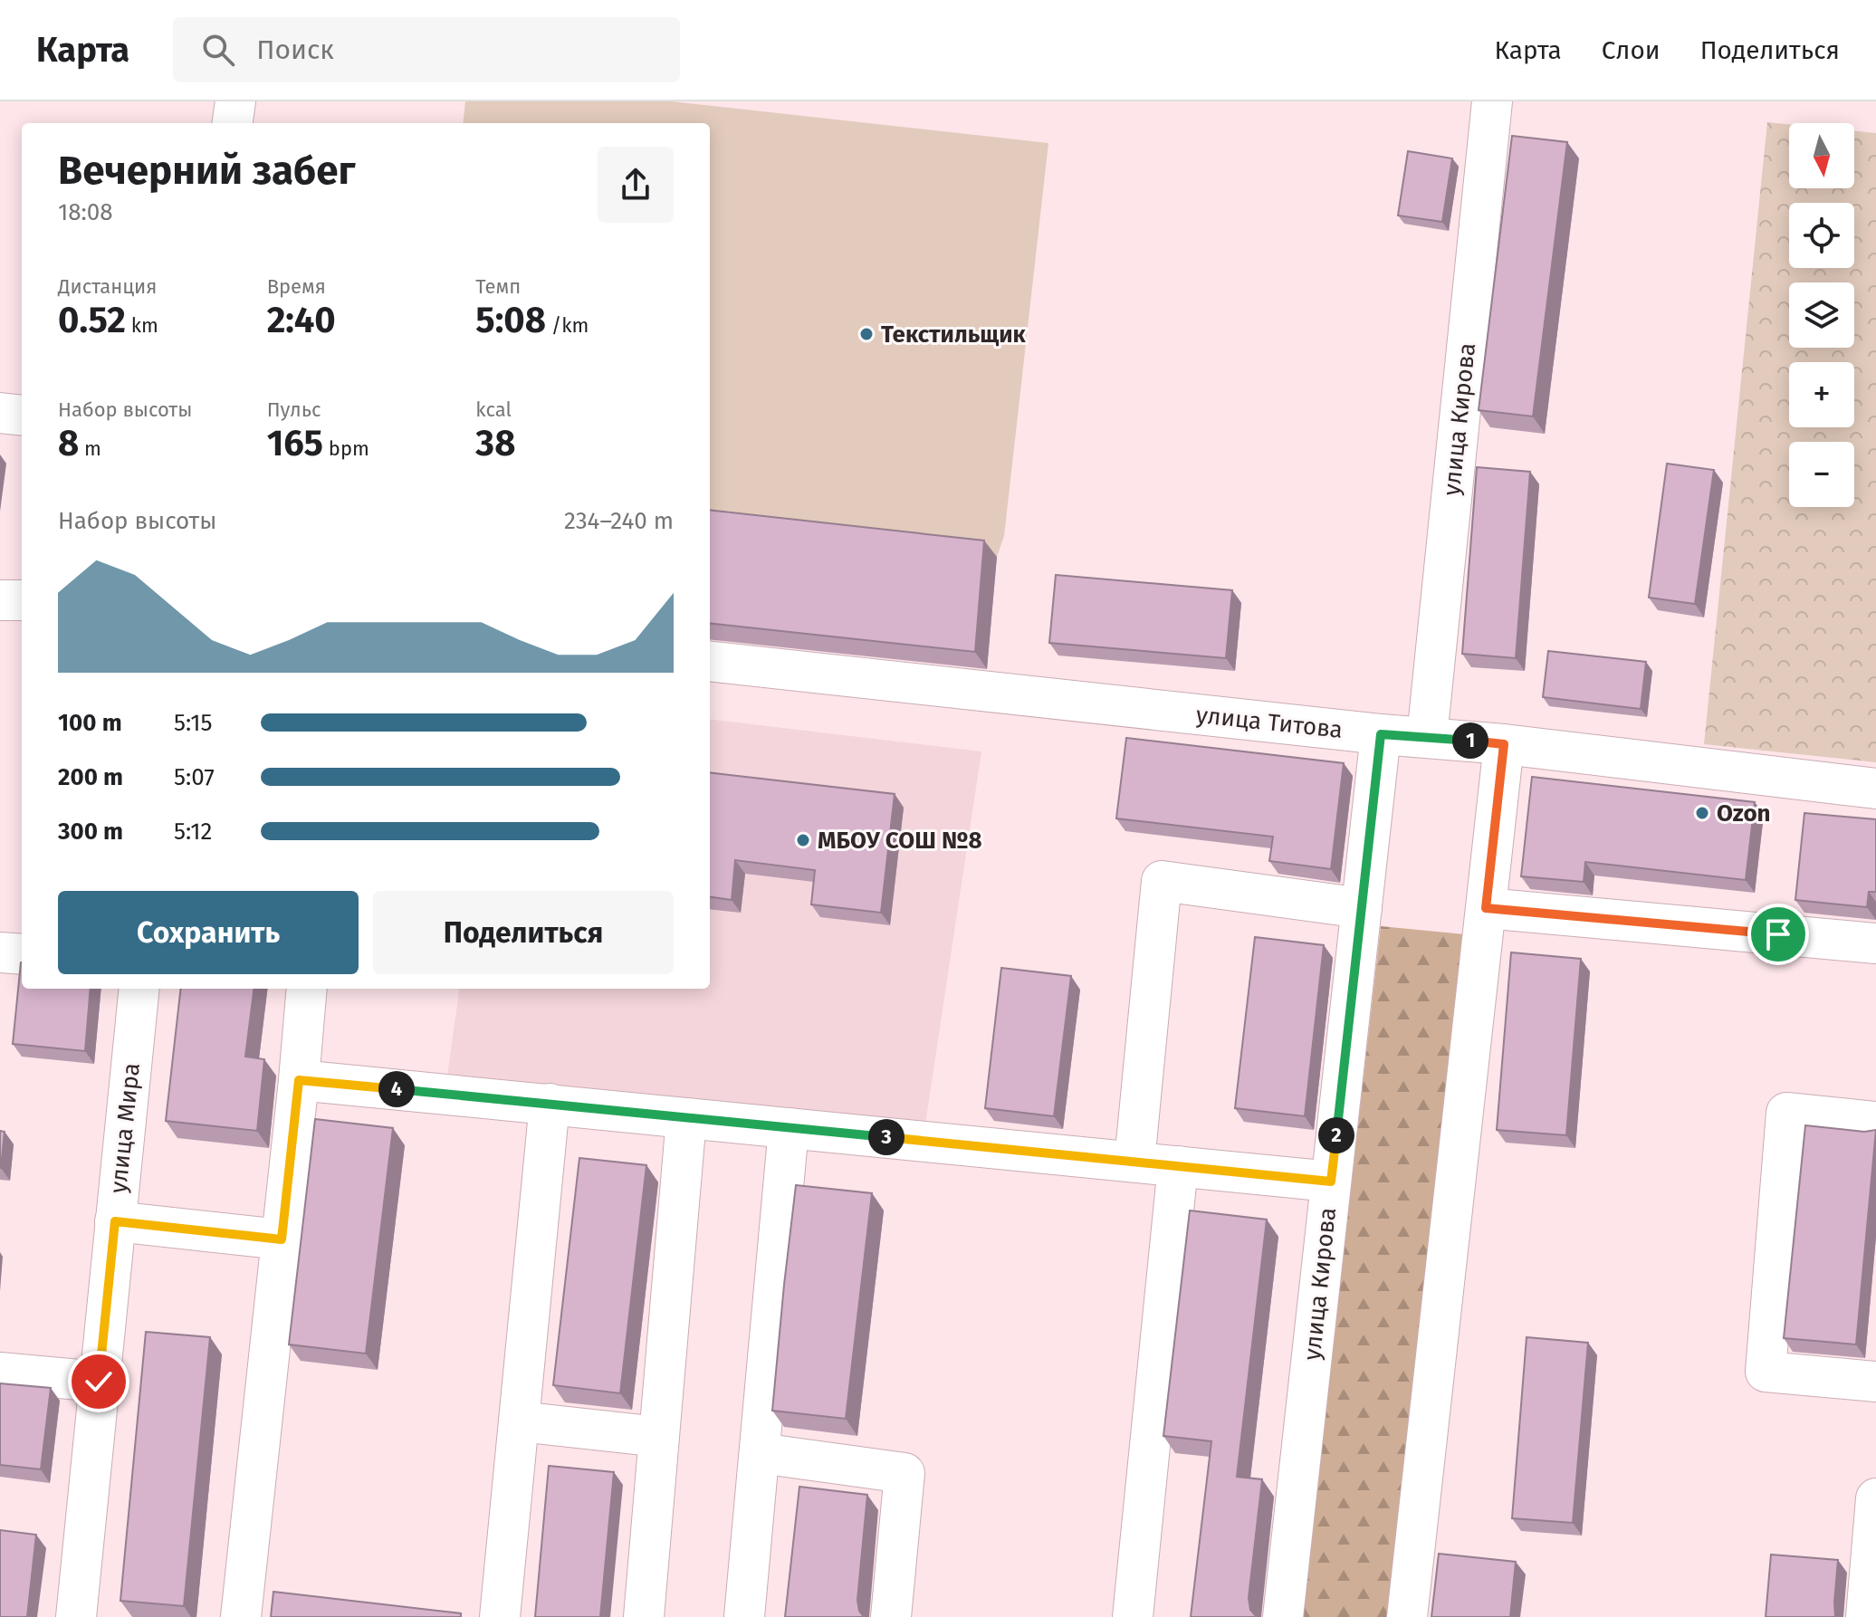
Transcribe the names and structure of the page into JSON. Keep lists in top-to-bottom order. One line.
{"streets":{"street":["улица Кирова","улица Титова","улица Мира"]},"crossings":[["улица Кирова","улица Титова"]],"places":["Текстильщик","Ozon","МБОУ СОШ №8"],"north":"bottom","page":{"header":"Карта","search":"Поиск","nav":["Карта","Слои","Поделиться"],"map_buttons":["+","−"],"heading":["Вечерний забег","18:08"],"stats":[["Дистанция","0.52 km"],["Время","2:40"],["Темп","5:08 /km"],["Набор высоты","8 m"],["Пульс","165 bpm"],["kcal","38"]],"chart":["Набор высоты","234–240 m"],"list":[{"name":"100 m","note":"5:15"},{"name":"200 m","note":"5:07"},{"name":"300 m","note":"5:12"}],"pins":["1","4","2","3"],"buttons":["Сохранить","Поделиться"]}}
